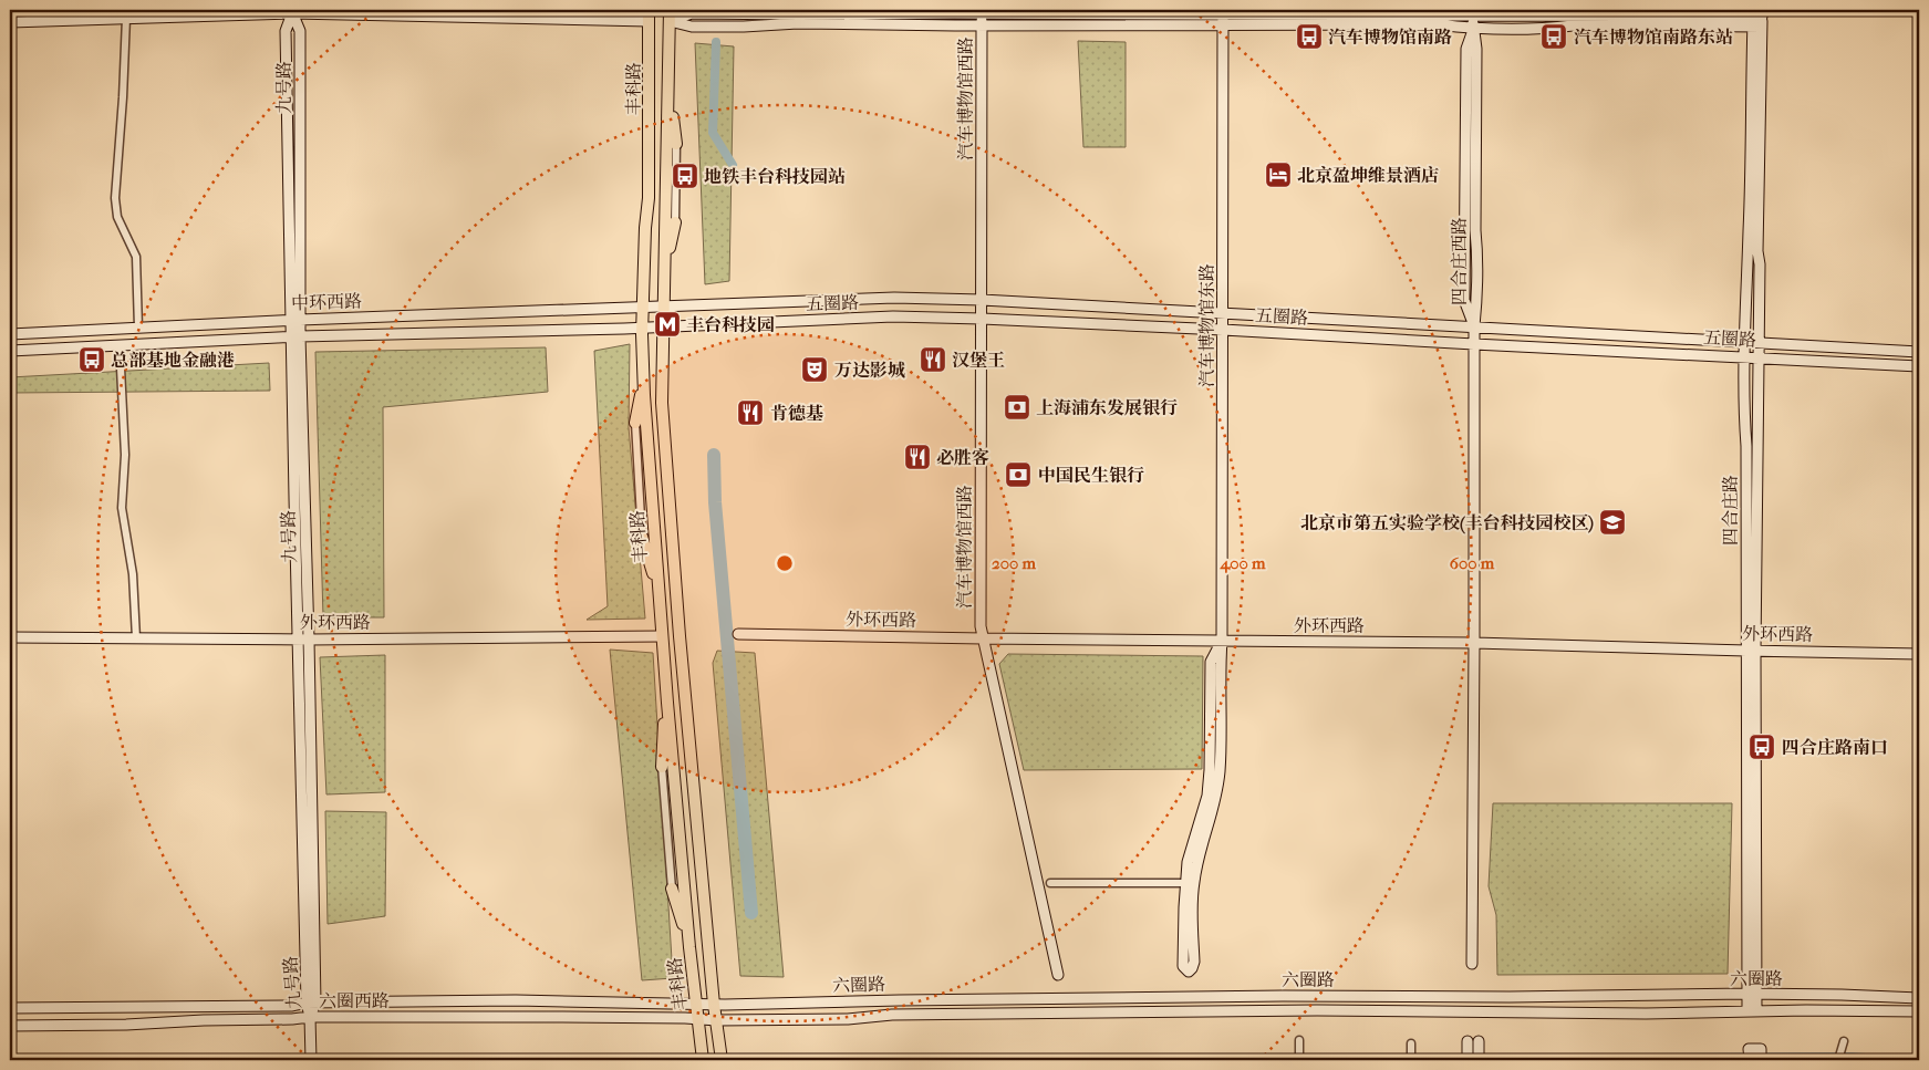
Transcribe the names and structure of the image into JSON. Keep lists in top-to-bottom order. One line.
{"streets":{"main road":["丰科路"],"street":["九号路","汽车博物馆西路","四合庄西路","中环西路","五圈路","汽车博物馆东路","四合庄路","外环西路","六圈路","六圈西路"]},"crossings":[["九号路","中环西路"],["九号路","外环西路"],["九号路","六圈西路"],["丰科路","中环西路"],["丰科路","五圈路"],["丰科路","外环西路"],["丰科路","六圈路"],["丰科路","六圈西路"],["汽车博物馆西路","五圈路"],["汽车博物馆西路","外环西路"],["四合庄西路","五圈路"],["四合庄西路","外环西路"],["中环西路","五圈路"],["五圈路","汽车博物馆东路"],["五圈路","四合庄路"],["汽车博物馆东路","外环西路"],["四合庄路","外环西路"],["四合庄路","六圈路"],["六圈路","六圈西路"]],"places":{"bus stop":["汽车博物馆南路","汽车博物馆南路东站","地铁丰台科技园站","总部基地金融港","四合庄路南口"],"hotel":["北京盈坤维景酒店"],"metro station":["丰台科技园"],"restaurant":["汉堡王","肯德基","必胜客"],"theatre":["万达影城"],"bank":["上海浦东发展银行","中国民生银行"],"school or university":["北京市第五实验学校(丰台科技园校区)"]},"rings":["200 m","400 m","600 m"]}
